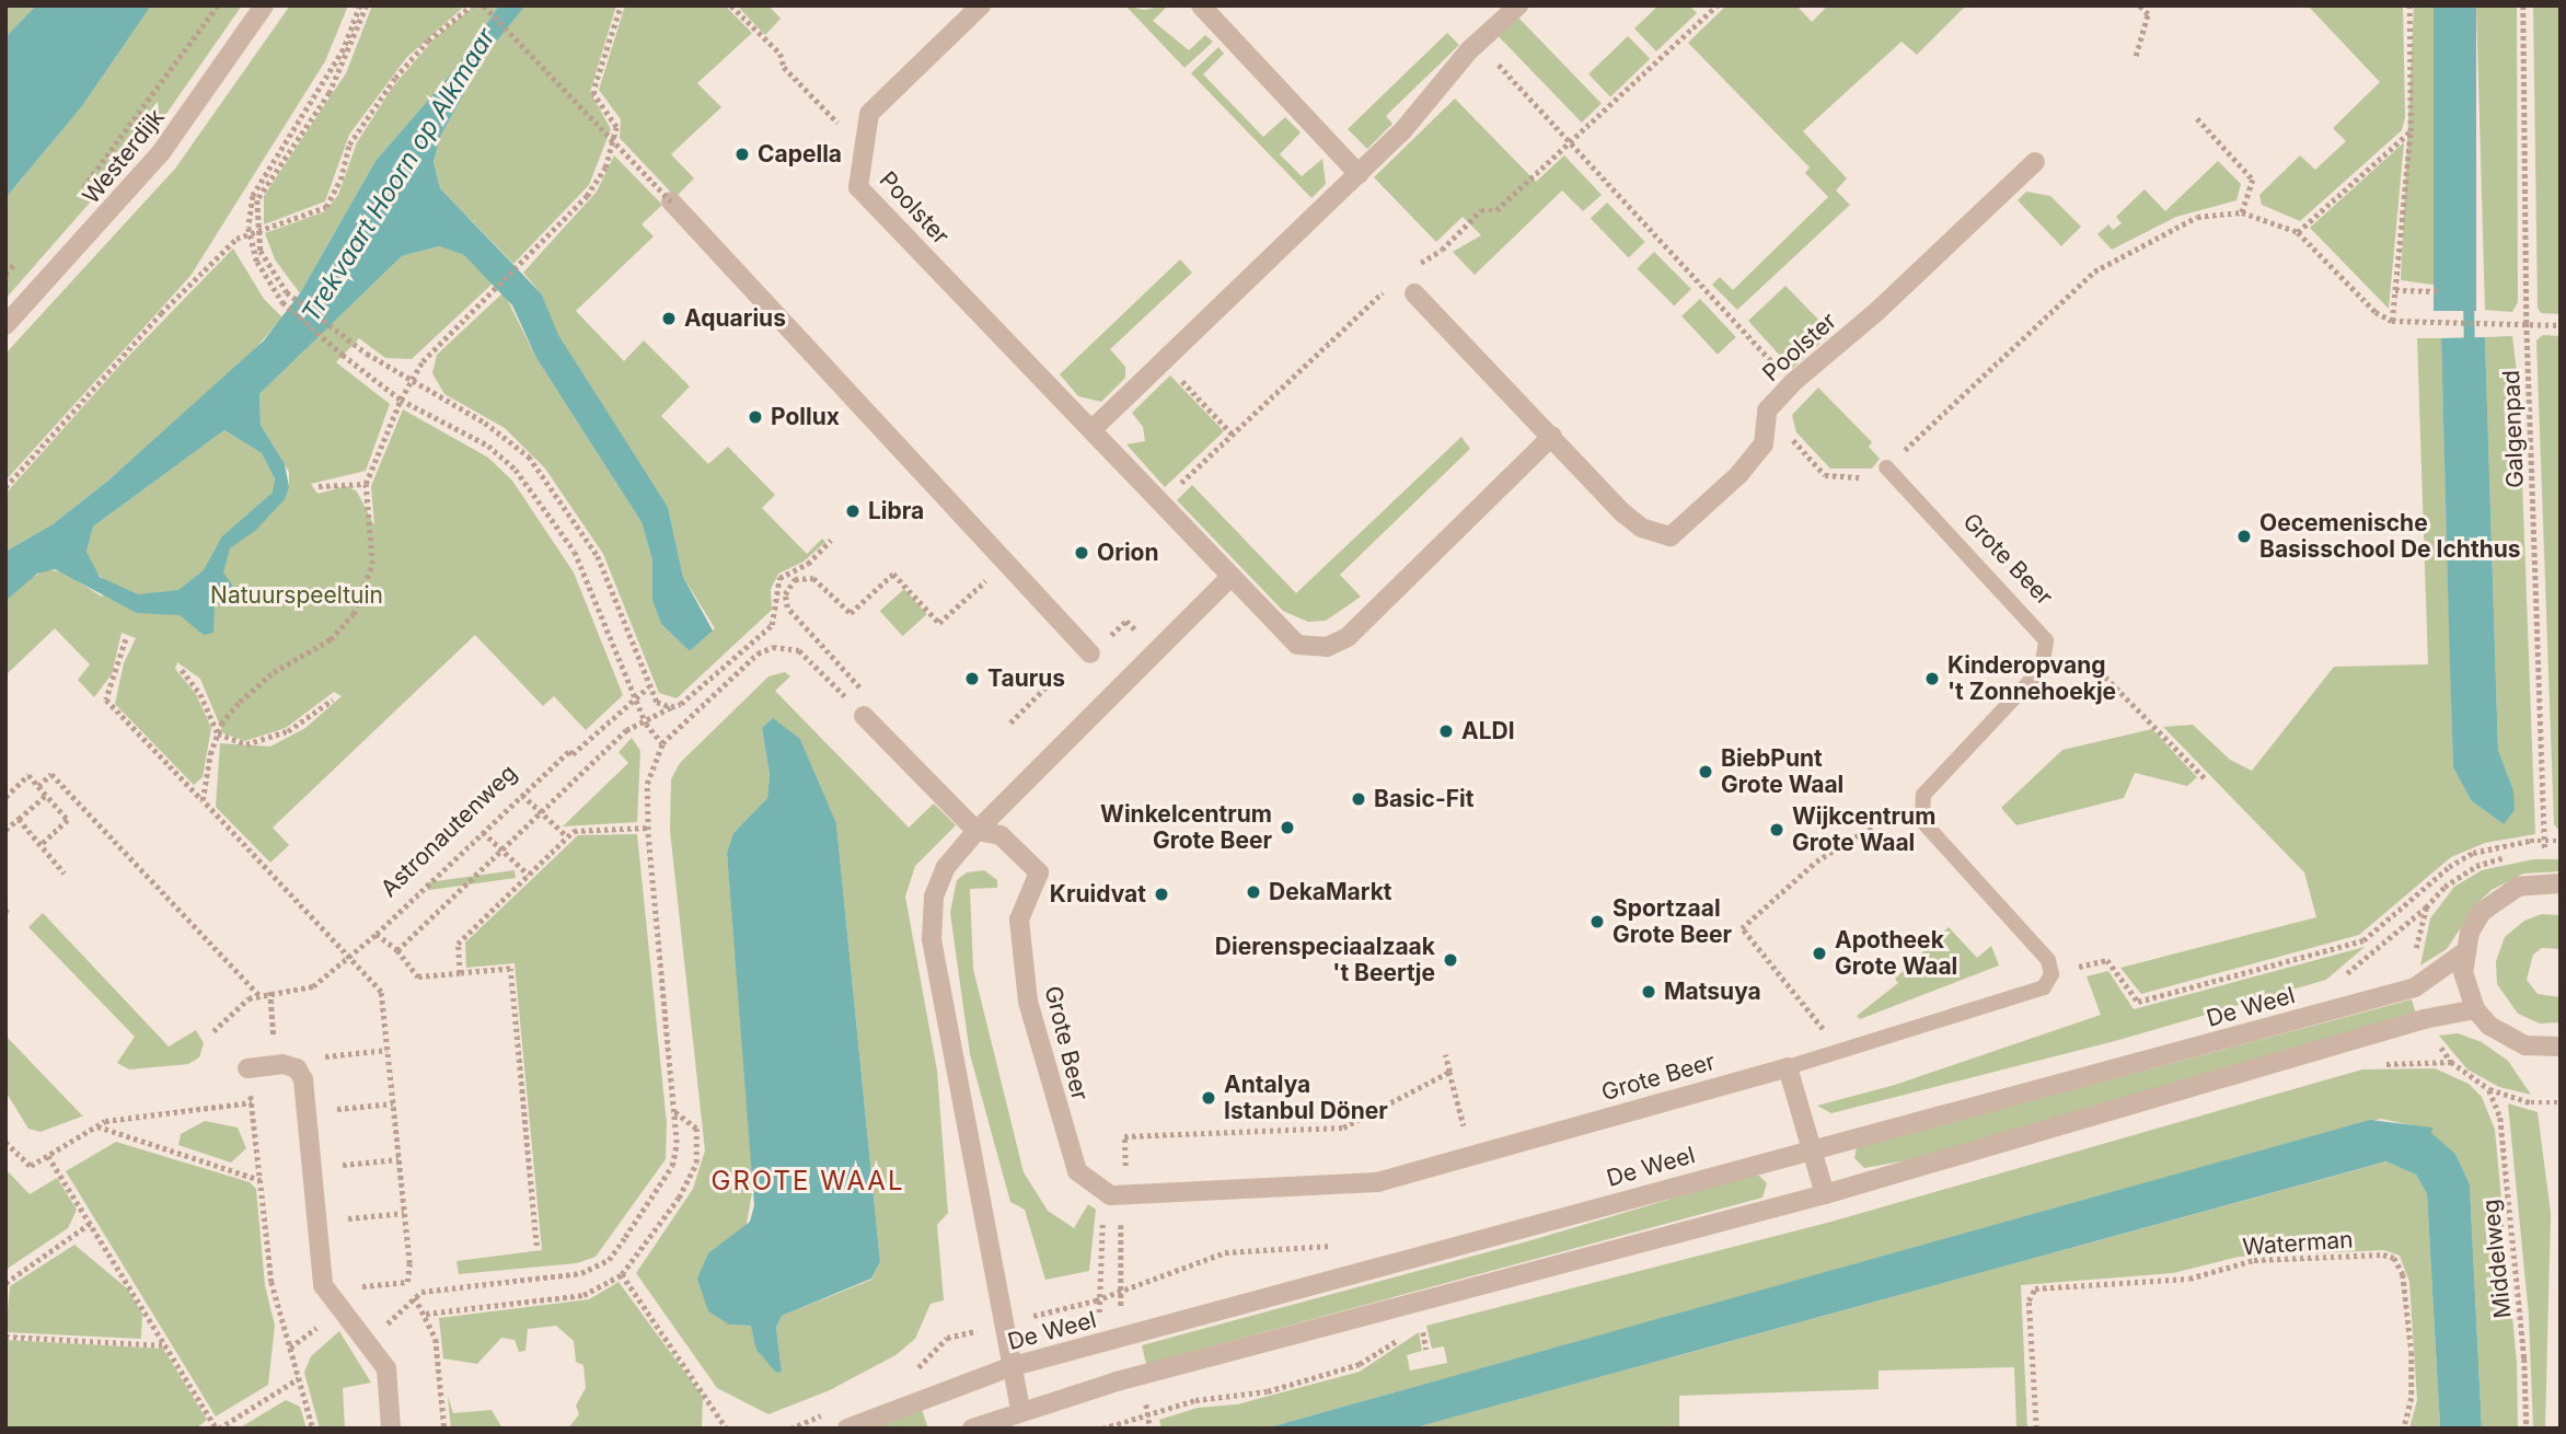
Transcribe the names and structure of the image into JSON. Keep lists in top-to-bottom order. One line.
{"streets":{"street":["Westerdijk","Poolster","Grote Beer","De Weel"],"path":["Galgenpad","Astronautenweg","Waterman","Middelweg"]},"districts":["GROTE WAAL"],"water":["Trekvaart Hoorn op Alkmaar"],"parks":["Natuurspeeltuin"],"places":["Capella","Aquarius","Pollux","Libra","Oecemenische Basisschool De Ichthus","Orion","Taurus","Kinderopvang 't Zonnehoekje","ALDI","BiebPunt Grote Waal","Basic-Fit","Winkelcentrum Grote Beer","Wijkcentrum Grote Waal","DekaMarkt","Kruidvat","Sportzaal Grote Beer","Apotheek Grote Waal","Dierenspeciaalzaak 't Beertje","Matsuya","Antalya Istanbul Döner"]}
